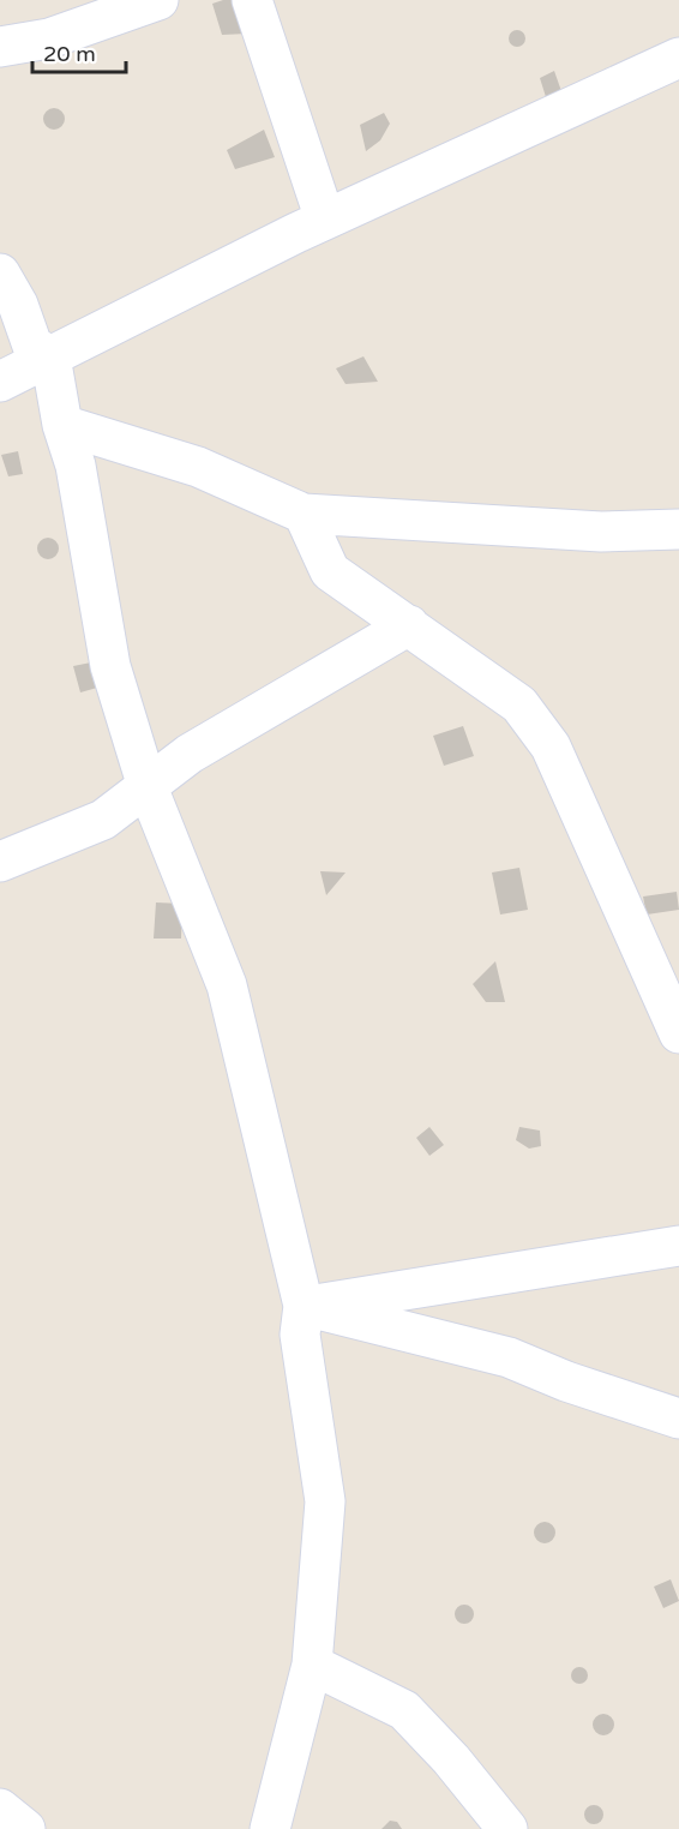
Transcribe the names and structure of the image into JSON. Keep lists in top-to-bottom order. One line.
{"scale_bar":"20 m"}
